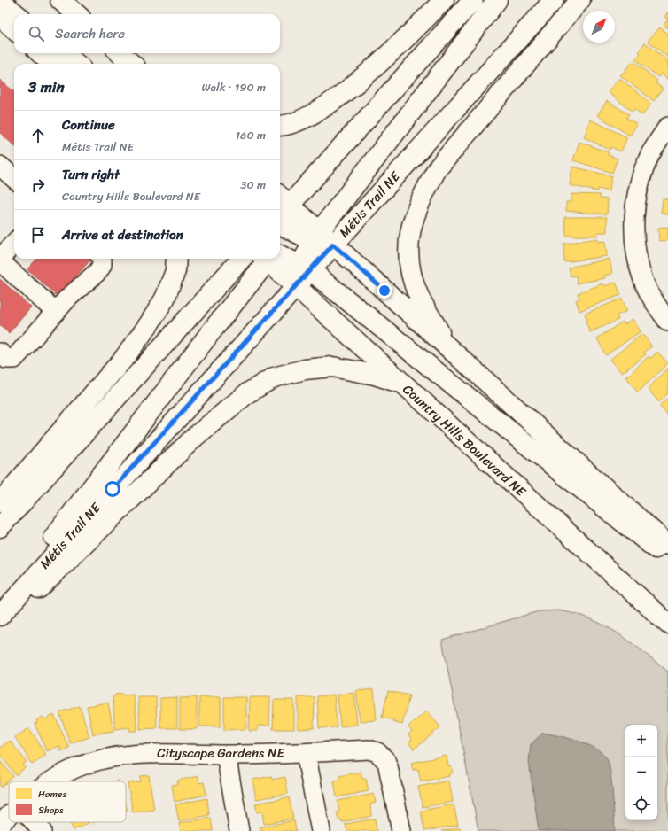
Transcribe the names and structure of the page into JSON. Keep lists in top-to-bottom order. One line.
{"streets":{"main road":["Métis Trail NE","Country Hills Boulevard NE"],"street":["Cityscape Gardens NE"]},"crossings":[["Métis Trail NE","Country Hills Boulevard NE"]],"legend":["Homes","Shops"],"north":"top right","page":{"search":"Search here","heading":["3 min","Walk · 190 m"],"list":[["Continue","Métis Trail NE","160 m"],["Turn right","Country Hills Boulevard NE","30 m"],"Arrive at destination"],"map_buttons":["+","−"]}}
